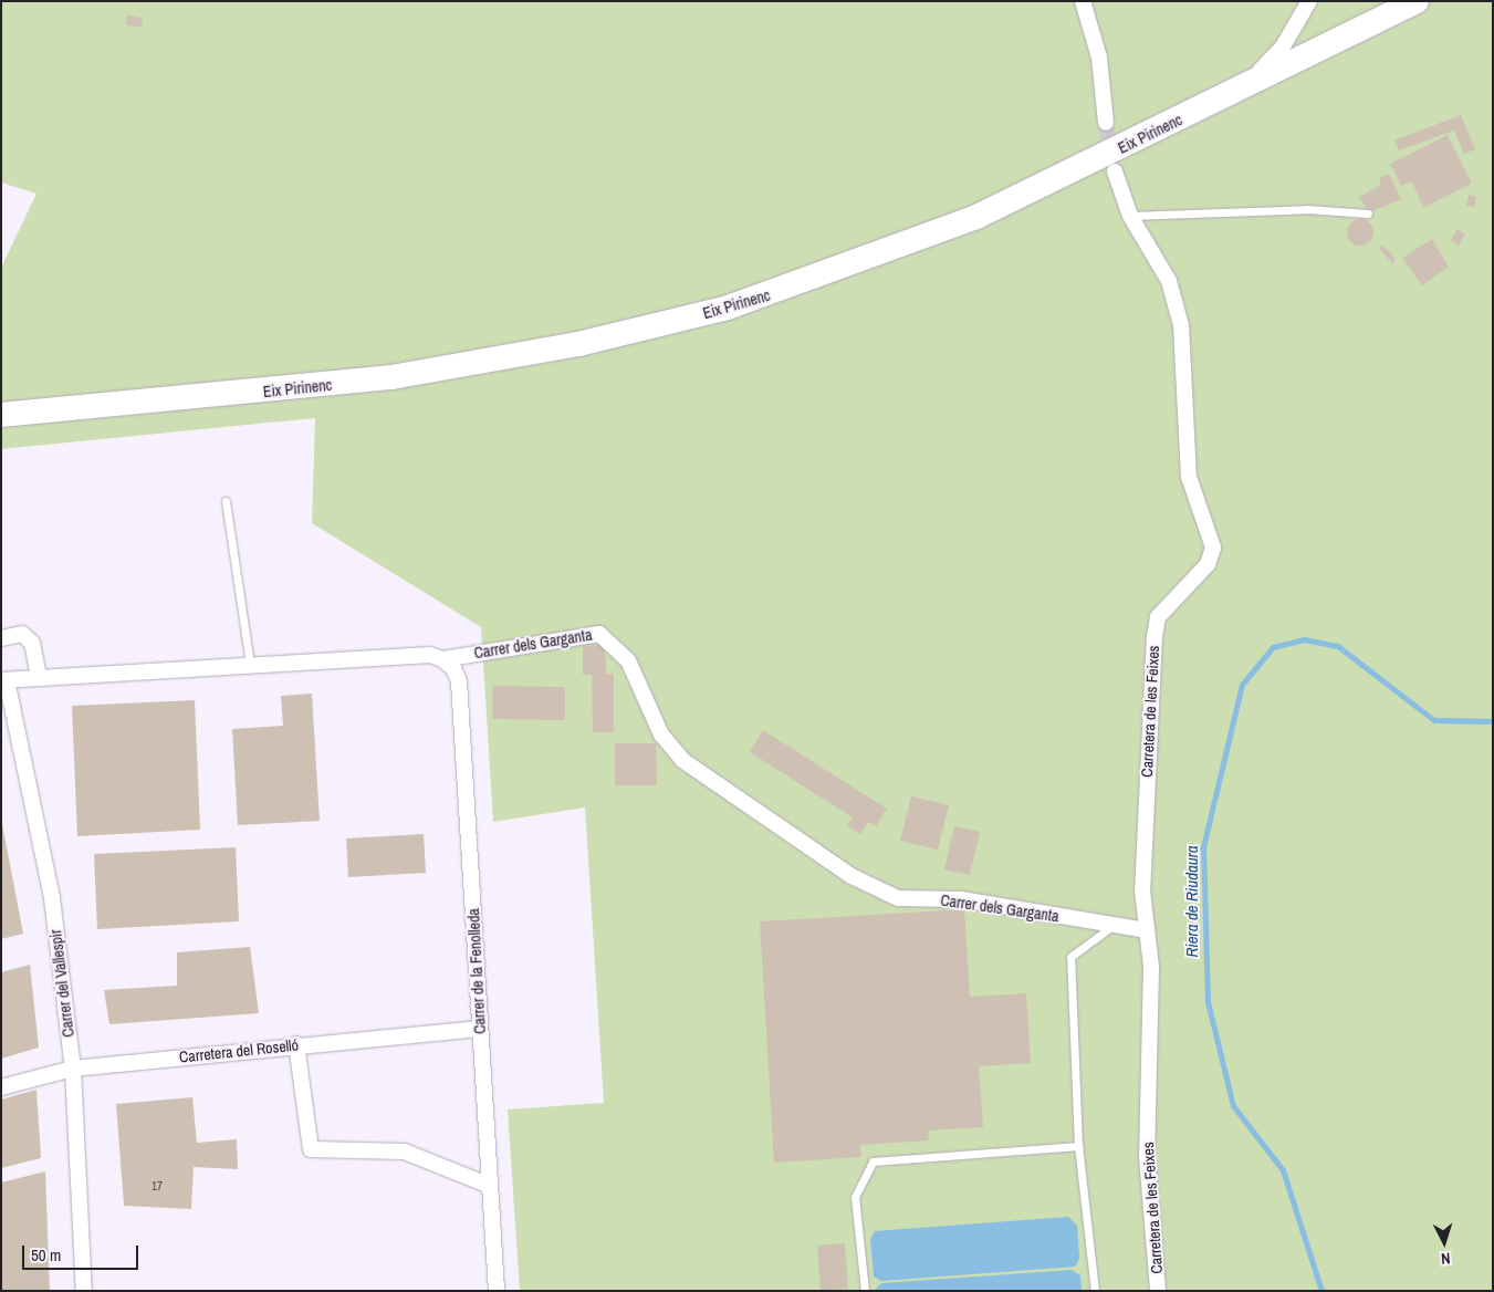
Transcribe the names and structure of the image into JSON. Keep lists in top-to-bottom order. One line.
{"streets":{"main road":["Eix Pirinenc"],"street":["Carrer dels Garganta","Carretera de les Feixes","Carrer de la Fenolleda","Carrer del Vallespir","Carretera del Roselló"]},"crossings":[["Carrer dels Garganta","Carretera de les Feixes"],["Carrer dels Garganta","Carrer de la Fenolleda"],["Carrer dels Garganta","Carrer del Vallespir"],["Carrer de la Fenolleda","Carretera del Roselló"],["Carrer del Vallespir","Carretera del Roselló"]],"water":["Riera de Riudaura"],"house_numbers":["17"],"scale_bar":"50 m","north":"bottom"}
